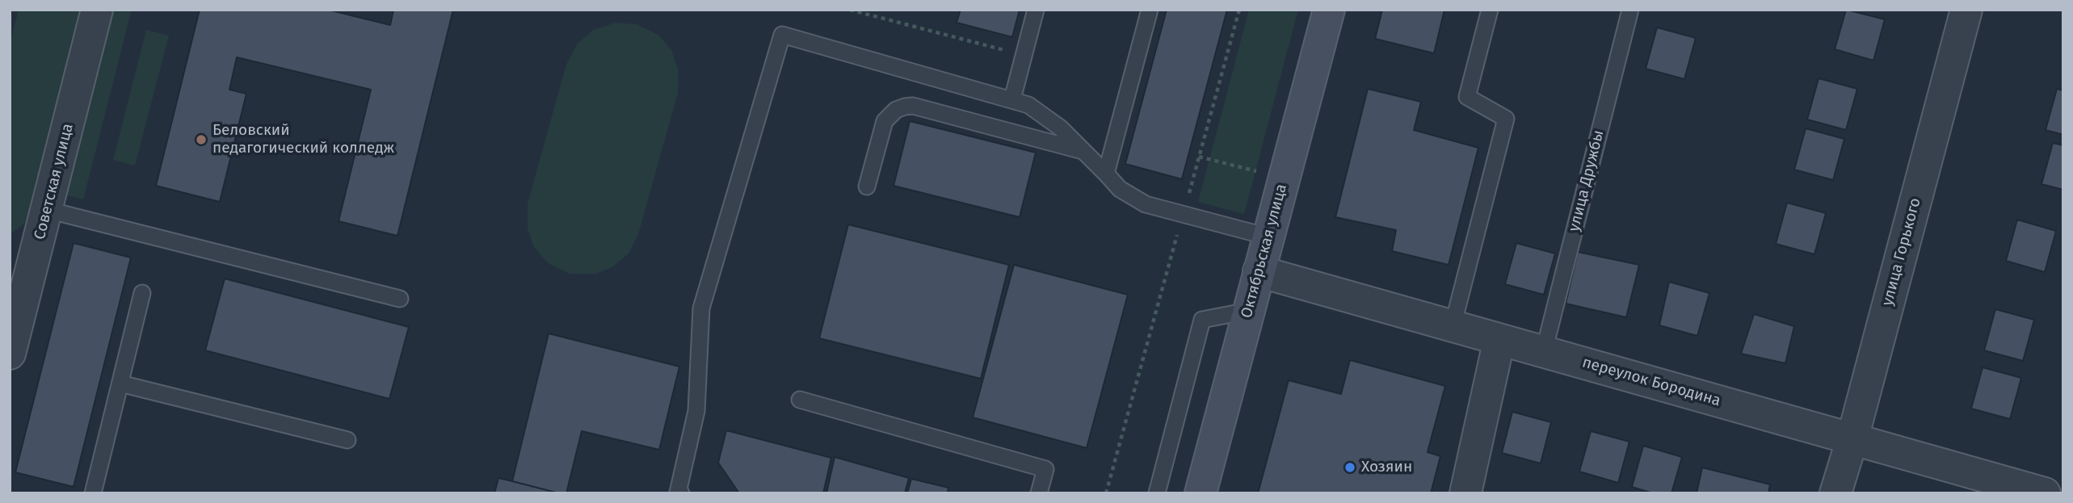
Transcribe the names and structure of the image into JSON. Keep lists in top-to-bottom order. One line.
{"streets":{"street":["Советская улица","Октябрьская улица","улица Горького","переулок Бородина"],"lane":["улица Дружбы"]},"crossings":[["улица Дружбы","переулок Бородина"],["Октябрьская улица","переулок Бородина"],["улица Горького","переулок Бородина"]],"places":["Беловский педагогический колледж","Хозяин"]}
